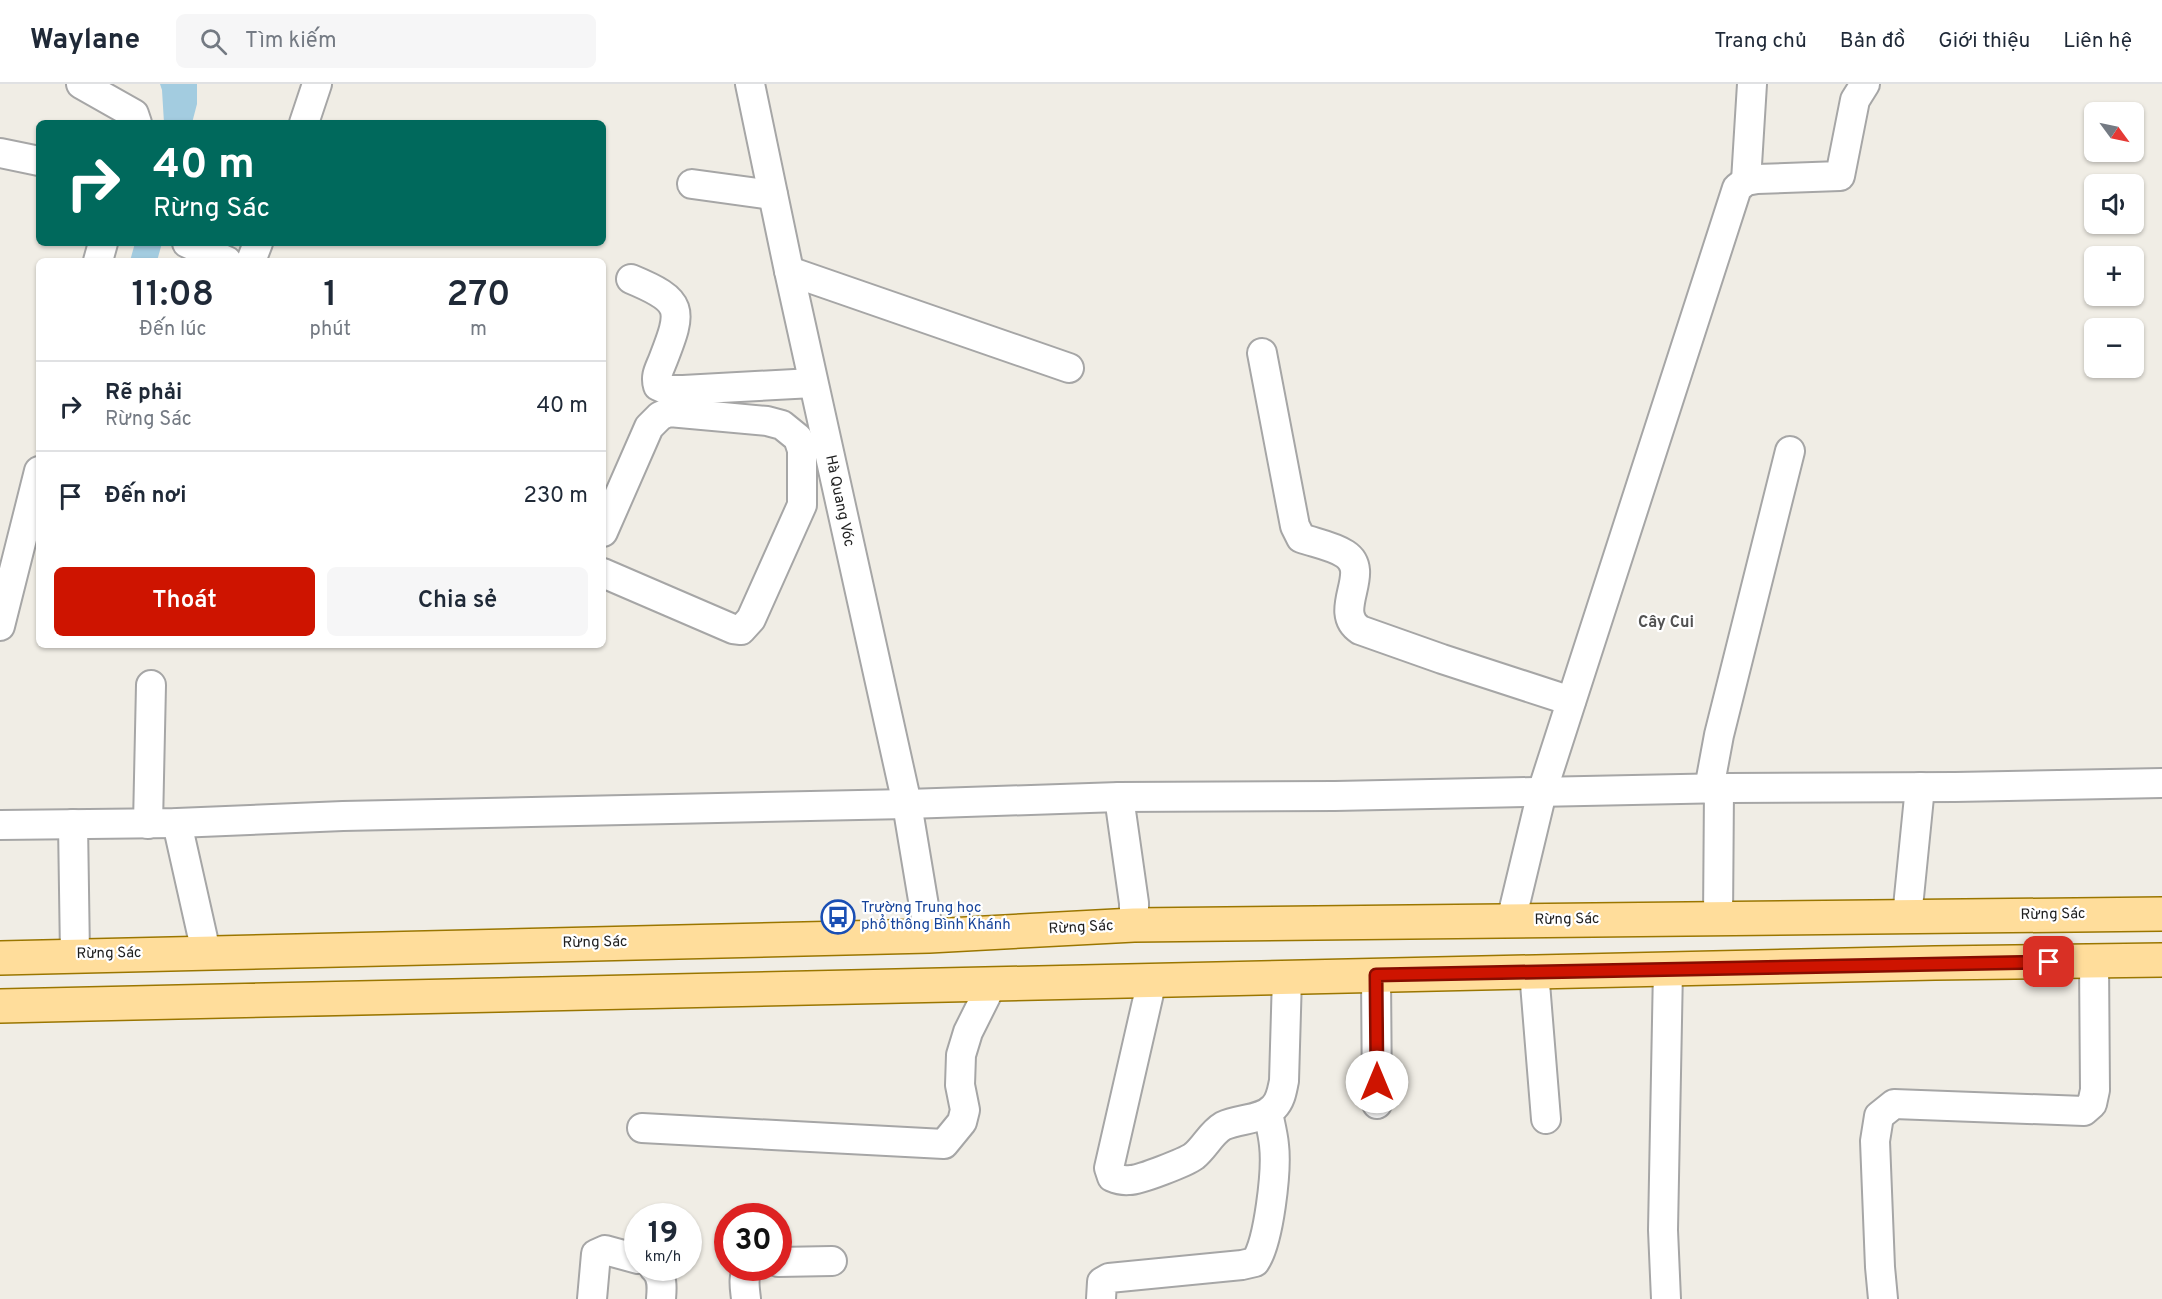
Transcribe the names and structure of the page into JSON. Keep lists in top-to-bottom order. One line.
{"streets":{"main road":["Rừng Sác"],"street":["Hà Quang Vóc"]},"crossings":[["Hà Quang Vóc","Rừng Sác"]],"districts":["Cây Cui"],"places":{"bus stop":["Trường Trung học phổ thông Bình Khánh"]},"north":"bottom right","page":{"header":"Waylane","search":"Tìm kiếm","nav":["Trang chủ","Bản đồ","Giới thiệu","Liên hệ"],"map_buttons":["+","−"],"turn":["40 m","Rừng Sác"],"eta":["11:08","Đến lúc","1","phút","270","m"],"list":[{"name":"Rẽ phải","note":"Rừng Sác","value":"40 m"},{"name":"Đến nơi","value":"230 m"}],"buttons":["Thoát","Chia sẻ"],"speed":"19 km/h","limit":"30"}}
